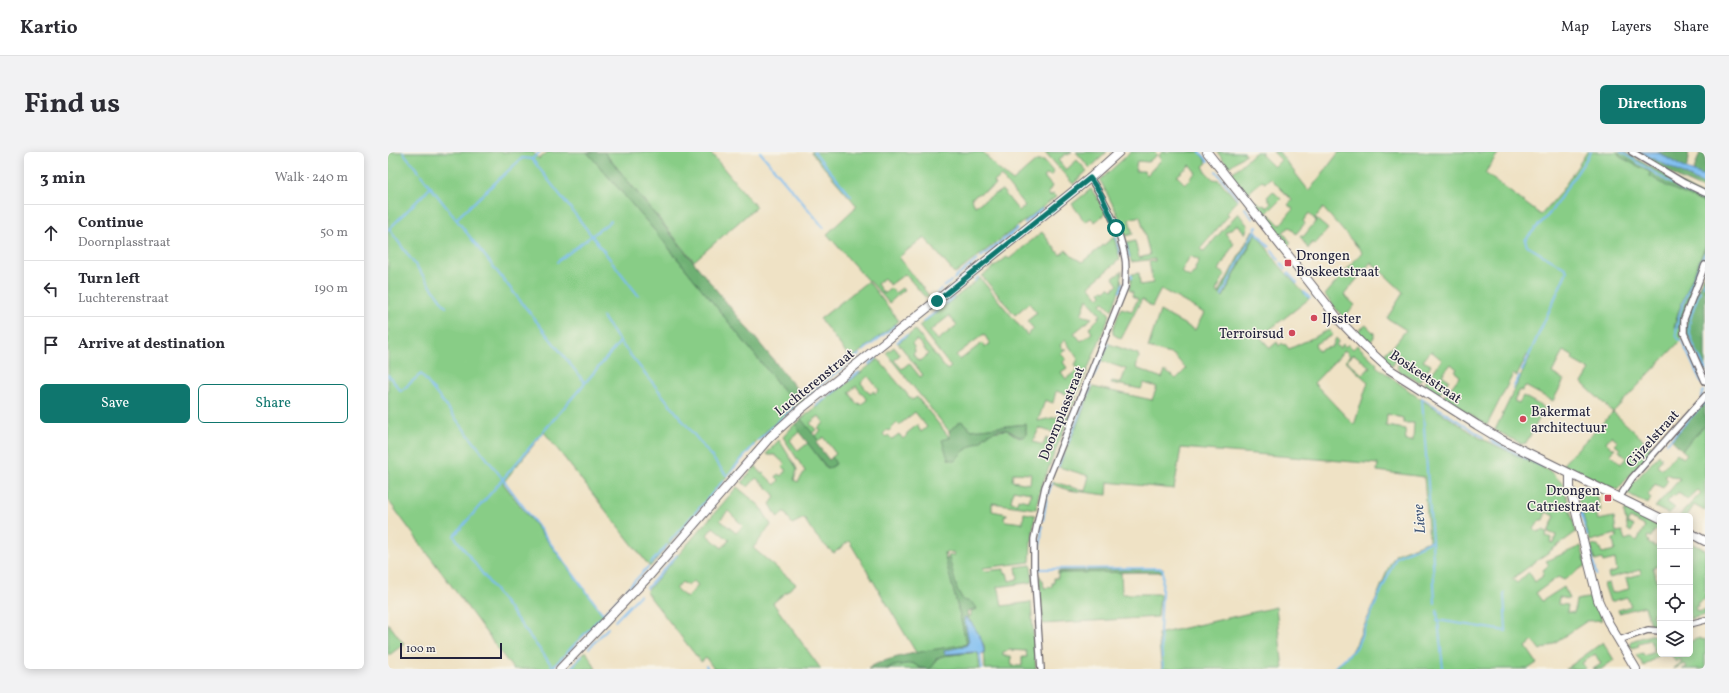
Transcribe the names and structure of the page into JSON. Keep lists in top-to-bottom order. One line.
{"streets":{"street":["Boskeetstraat","Luchterenstraat","Doornplasstraat","Gijzelstraat"]},"crossings":[["Boskeetstraat","Gijzelstraat"],["Luchterenstraat","Doornplasstraat"]],"water":["Lieve"],"places":{"transit":["Drongen Boskeetstraat","Drongen Catriestraat"],"other":["IJsster","Terroirsud","Bakermat architectuur"]},"scale_bar":"100 m","page":{"header":"Kartio","nav":["Map","Layers","Share"],"title":"Find us","buttons":["Directions",["Save","Share"]],"heading":["3 min","Walk · 240 m"],"list":[["Continue","Doornplasstraat","50 m"],["Turn left","Luchterenstraat","190 m"],"Arrive at destination"],"map_buttons":["+","−"],"scale":"100 m"}}
